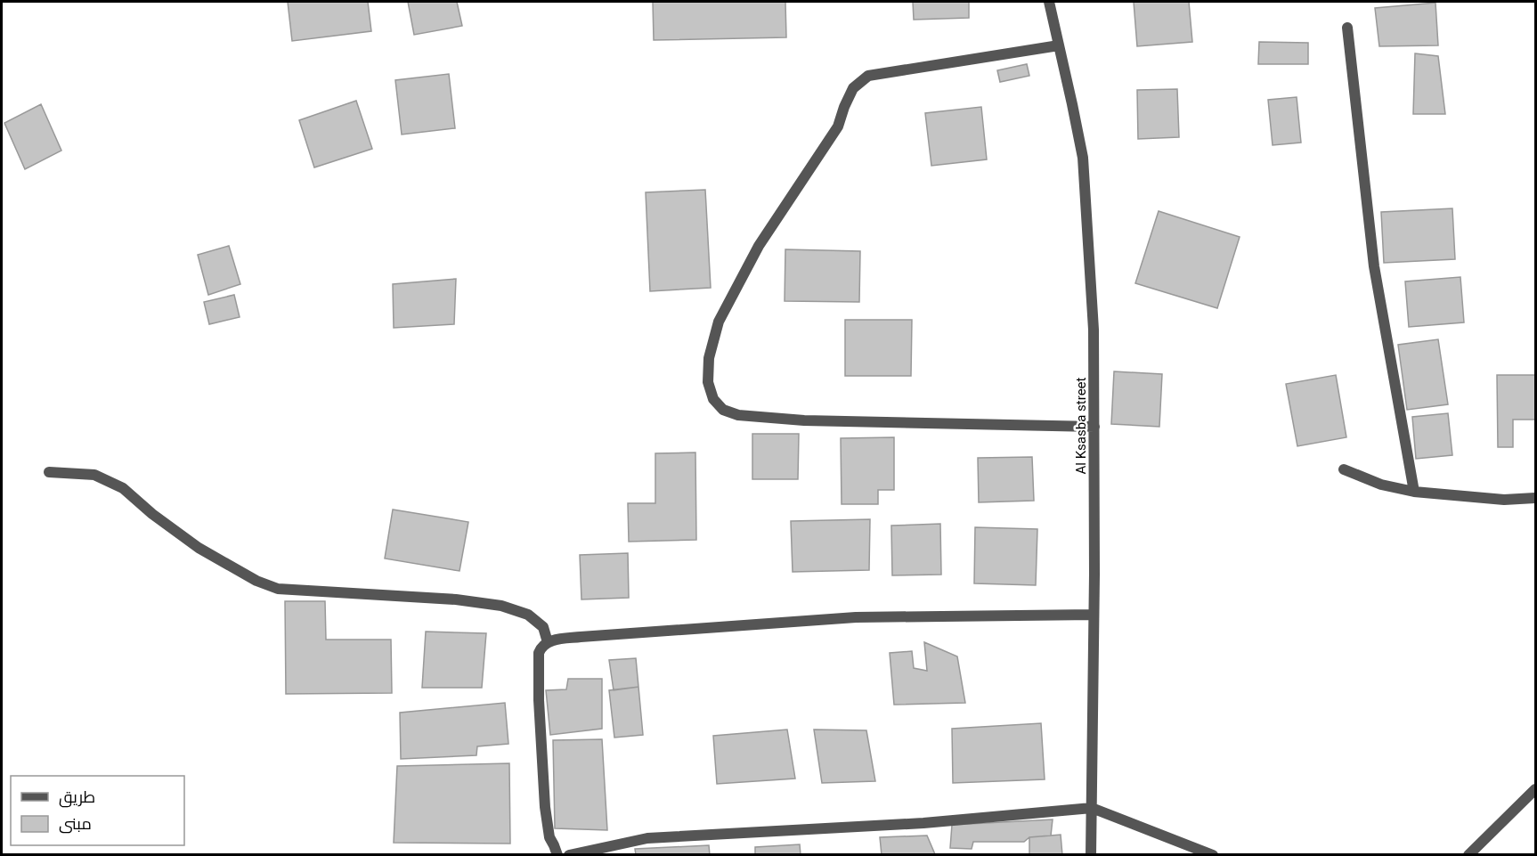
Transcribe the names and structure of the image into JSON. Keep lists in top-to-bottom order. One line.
{"streets":{"street":["Al Ksasba street"]},"legend":["طريق","مبنى"]}
